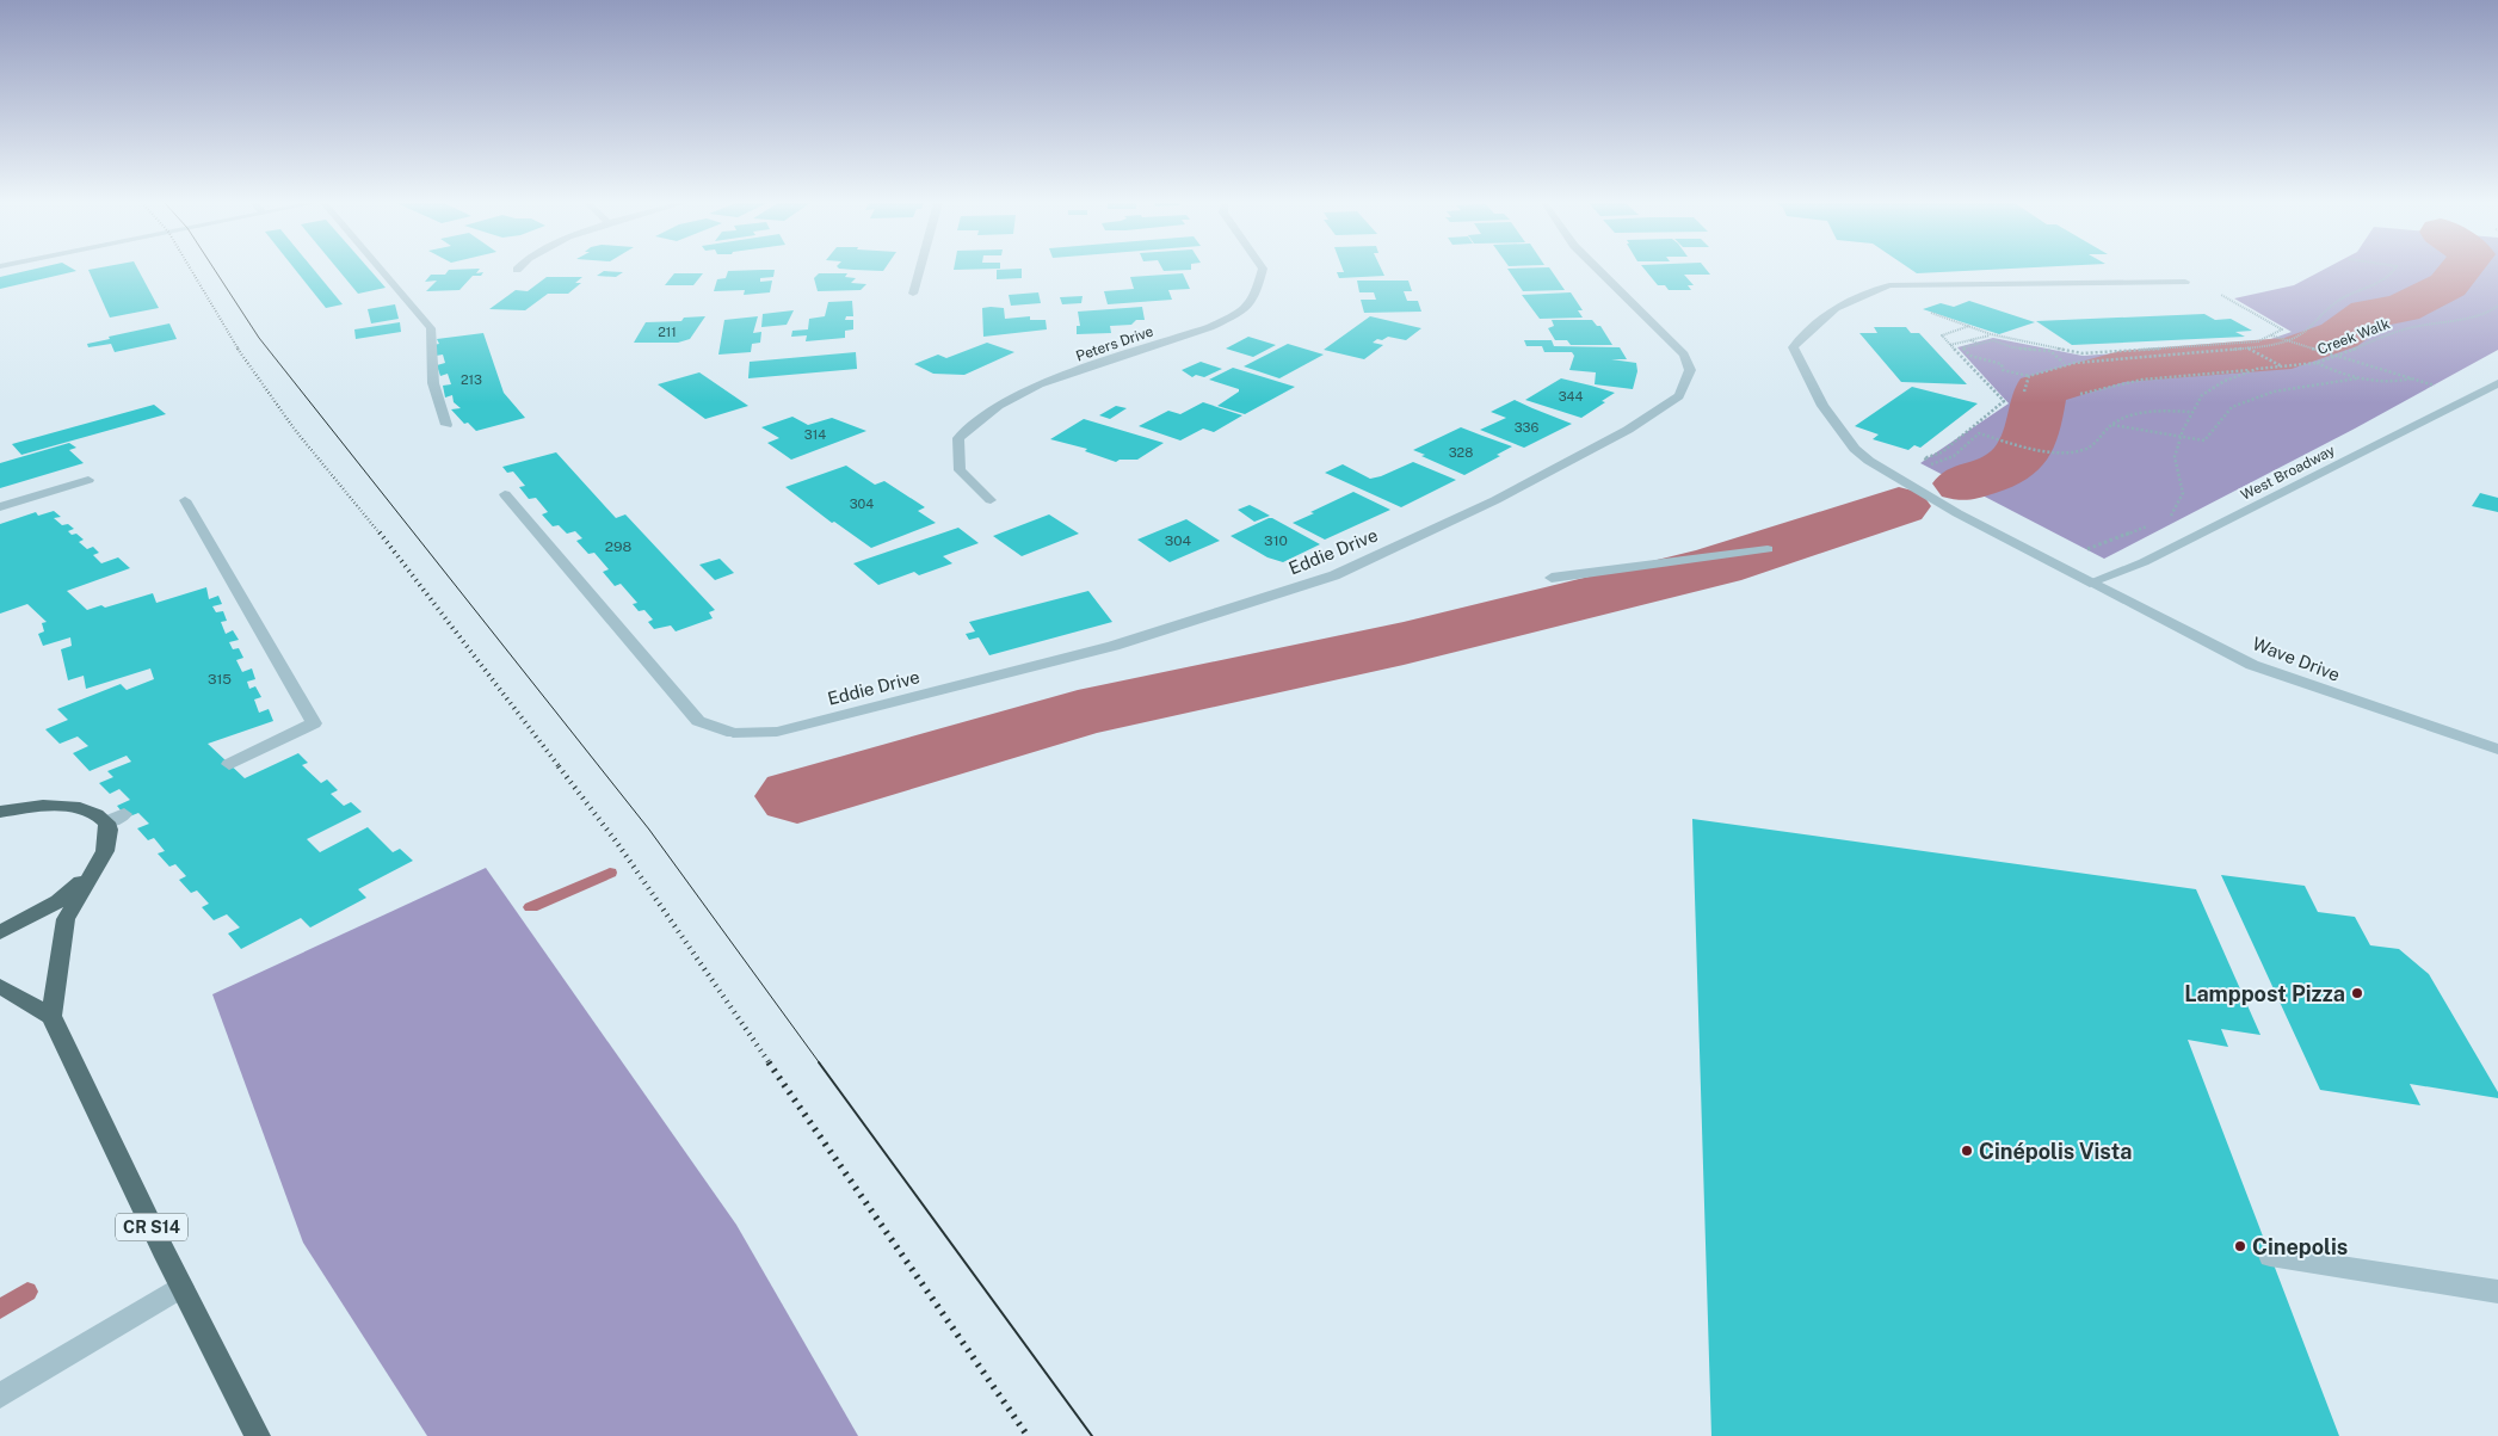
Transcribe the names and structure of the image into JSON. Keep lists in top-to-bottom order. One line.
{"streets":{"main road":["CR S14"],"street":["Peters Drive","West Broadway","Eddie Drive","Wave Drive"],"path":["Creek Walk"]},"crossings":[["West Broadway","Wave Drive"]],"places":["Lamppost Pizza","Cinépolis Vista","Cinepolis"],"house_numbers":["211","213","344","336","314","328","304","304","310","298","315"]}
